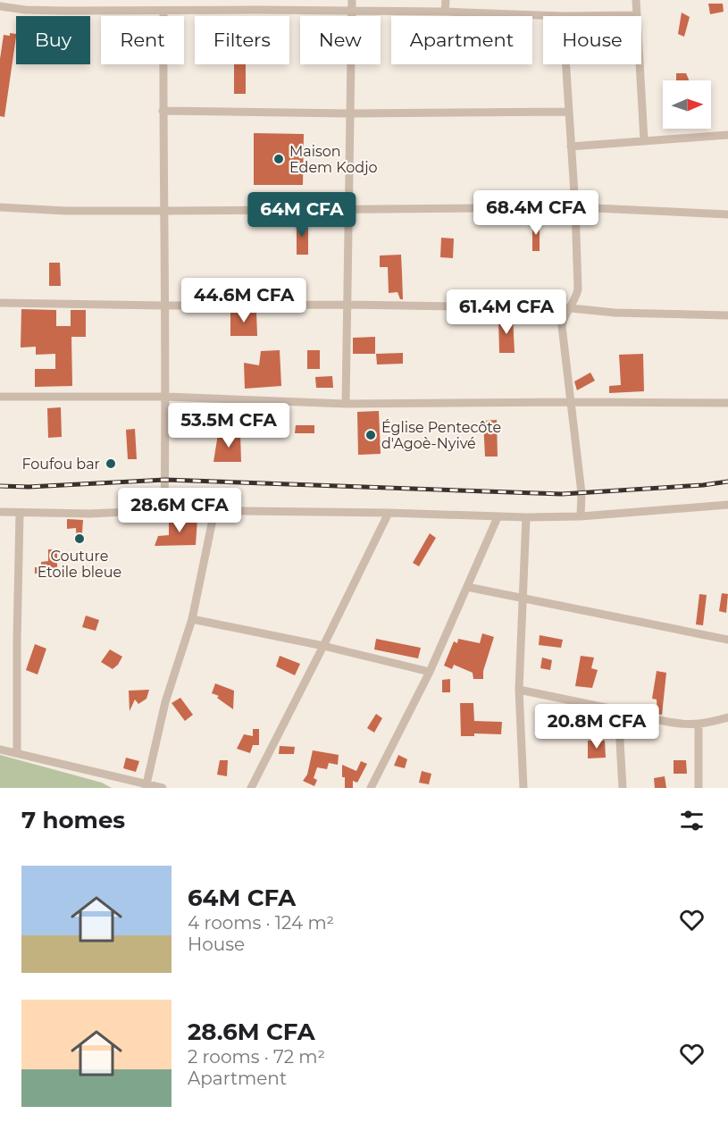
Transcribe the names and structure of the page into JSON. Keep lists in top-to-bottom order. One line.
{"places":["Maison Edem Kodjo","Église Pentecôte d'Agoè-Nyivé","Foufou bar","Couture Etoile bleue"],"north":"right","page":{"chip":["Buy","Rent","Filters","New","Apartment","House"],"price":["68.4M CFA","64M CFA","44.6M CFA","61.4M CFA","53.5M CFA","28.6M CFA","20.8M CFA"],"heading":"7 homes","list":[{"name":"64M CFA","note":"4 rooms · 124 m² · House"},{"name":"28.6M CFA","note":"2 rooms · 72 m² · Apartment"}]}}
